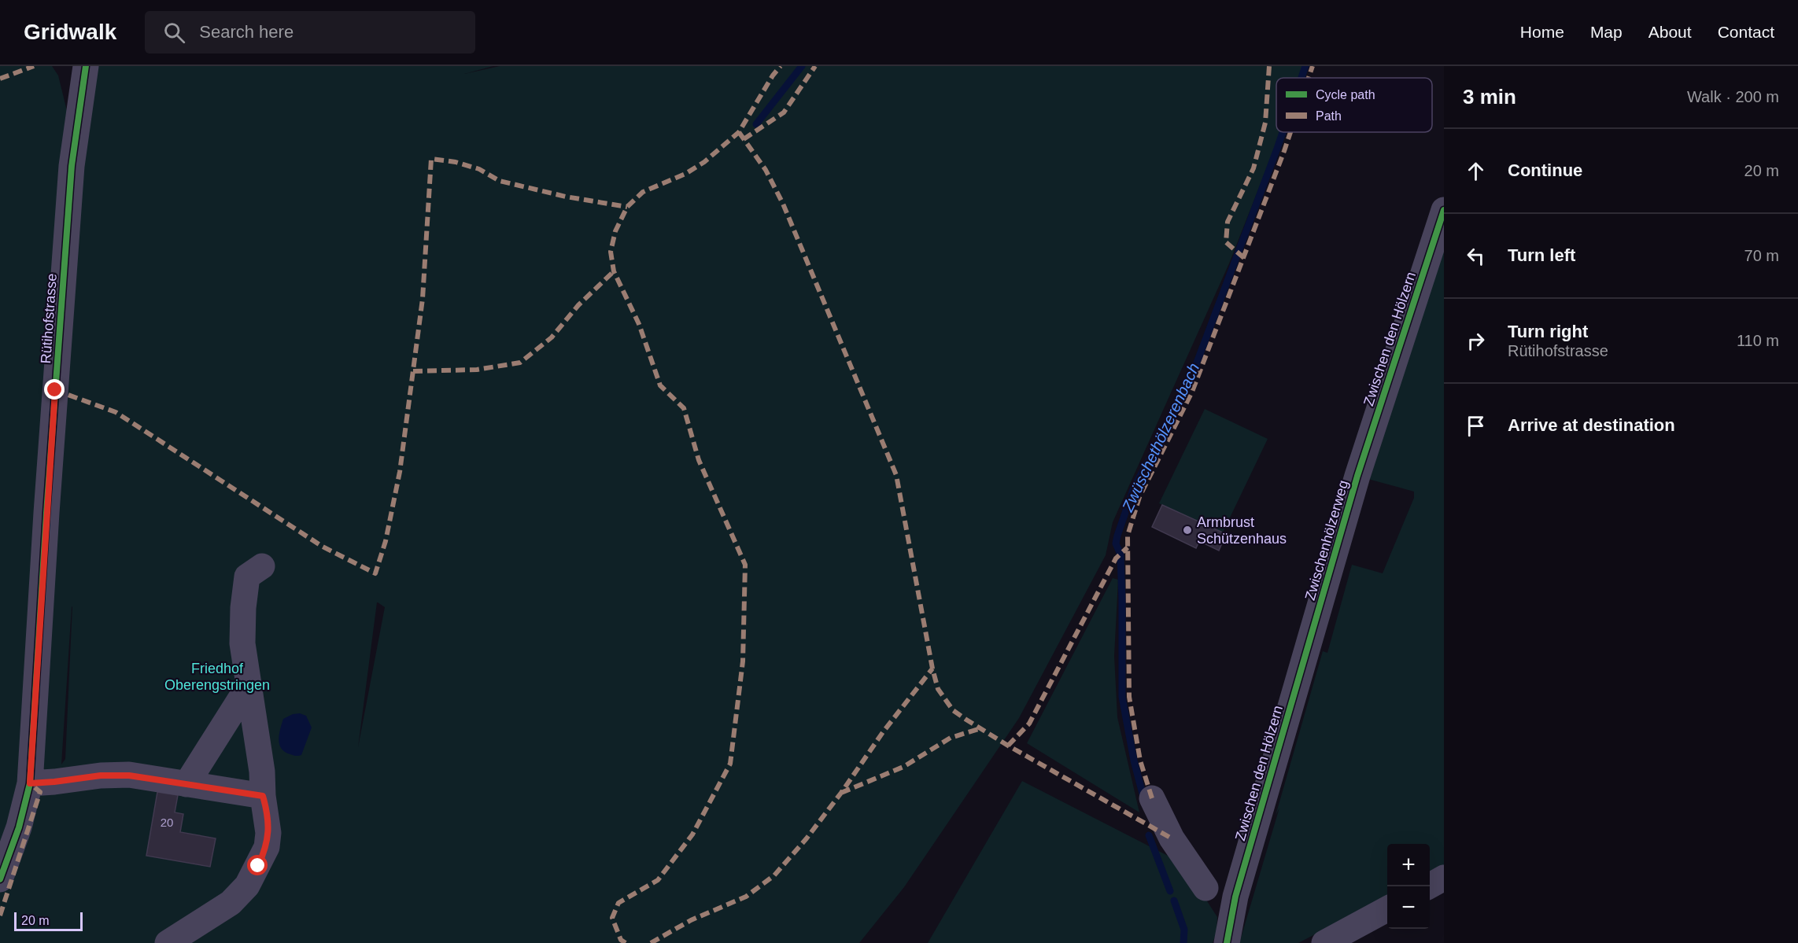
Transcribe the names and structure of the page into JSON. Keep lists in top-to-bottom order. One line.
{"streets":{"street":["Rütihofstrasse","Zwischen den Hölzern","Zwischenhölzerweg"]},"crossings":[["Zwischen den Hölzern","Zwischenhölzerweg"]],"water":["Zwüschethölzerenbach"],"parks":["Friedhof Oberengstringen"],"places":["Armbrust Schützenhaus"],"house_numbers":["20"],"legend":["Cycle path","Path"],"scale_bar":"20 m","page":{"header":"Gridwalk","search":"Search here","nav":["Home","Map","About","Contact"],"heading":["3 min","Walk · 200 m"],"list":[["Continue","20 m"],["Turn left","70 m"],["Turn right","Rütihofstrasse","110 m"],"Arrive at destination"],"map_buttons":["+","−"],"scale":"20 m"}}
